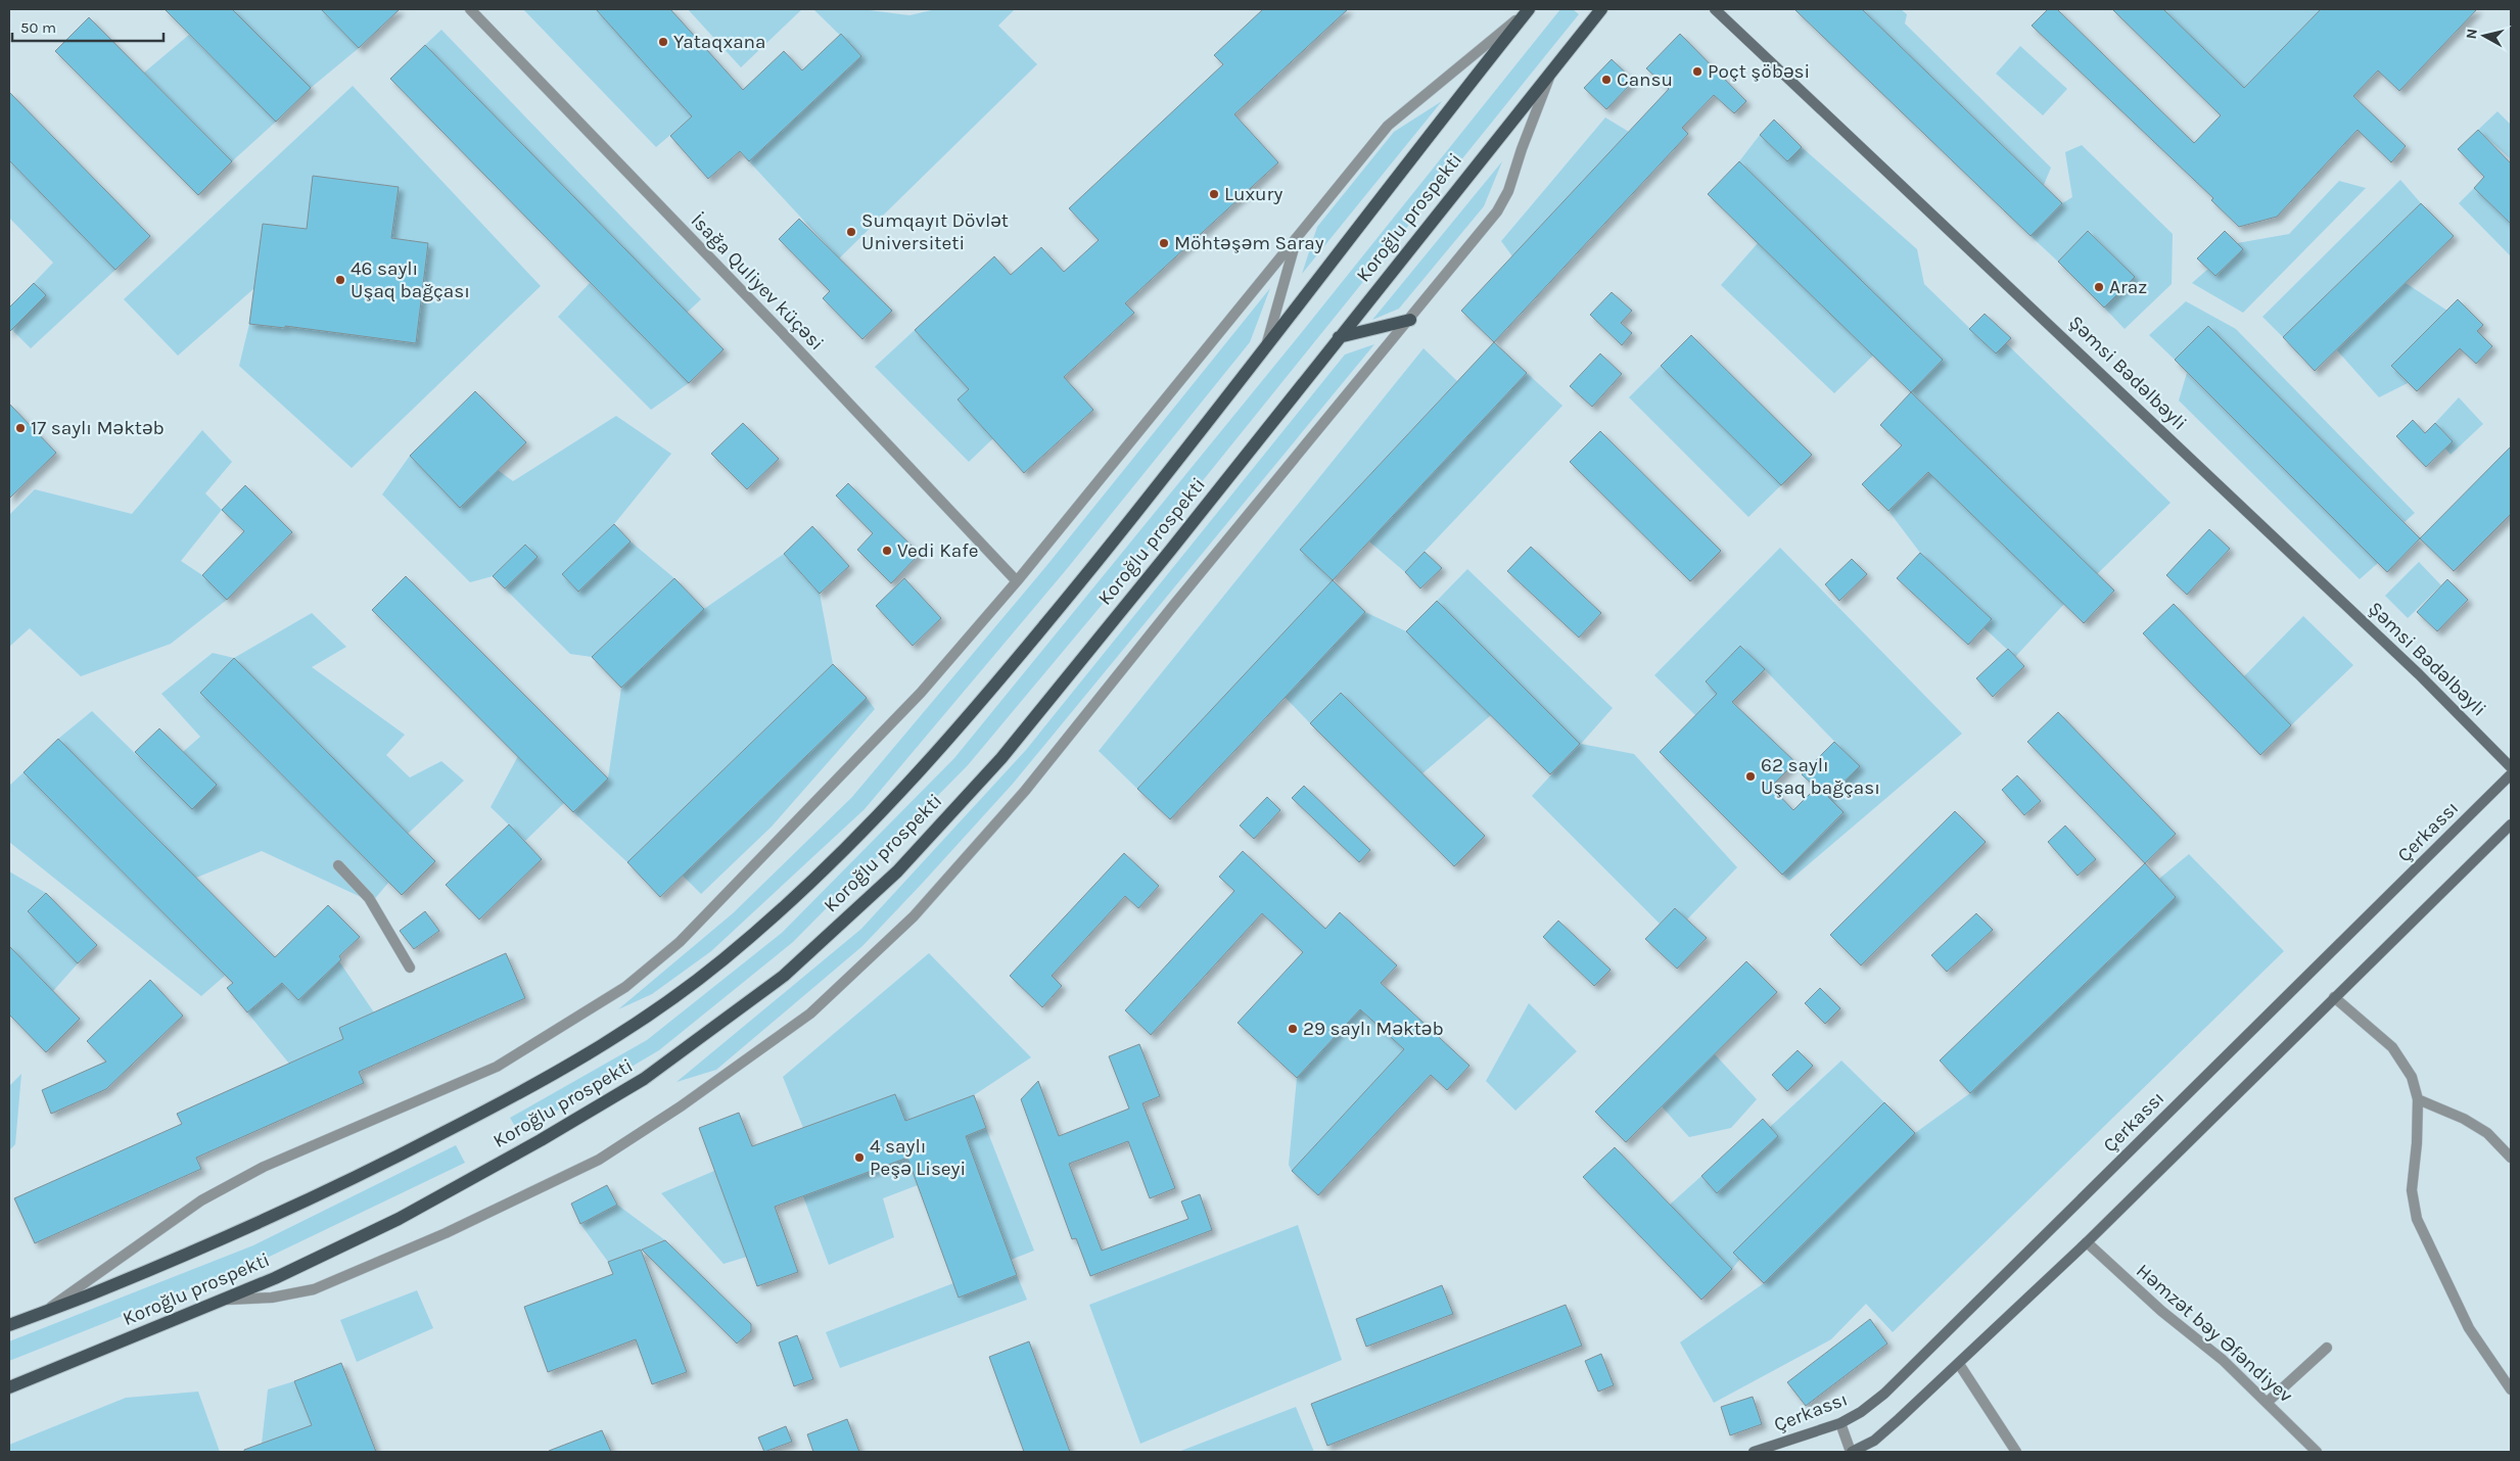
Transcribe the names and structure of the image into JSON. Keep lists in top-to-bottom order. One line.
{"streets":{"main road":["Koroğlu prospekti"],"street":["İsağa Quliyev küçəsi","Şəmsi Bədəlbəyli","Çerkassı","Həmzət bəy Əfəndiyev"]},"places":["Yataqxana","Poçt şöbəsi","Cansu","Luxury","Sumqayıt Dövlət Universiteti","Möhtəşəm Saray","46 saylı Uşaq bağçası","Araz","17 saylı Məktəb","Vedi Kafe","62 saylı Uşaq bağçası","29 saylı Məktəb","4 saylı Peşə Liseyi"],"scale_bar":"50 m","north":"left"}
